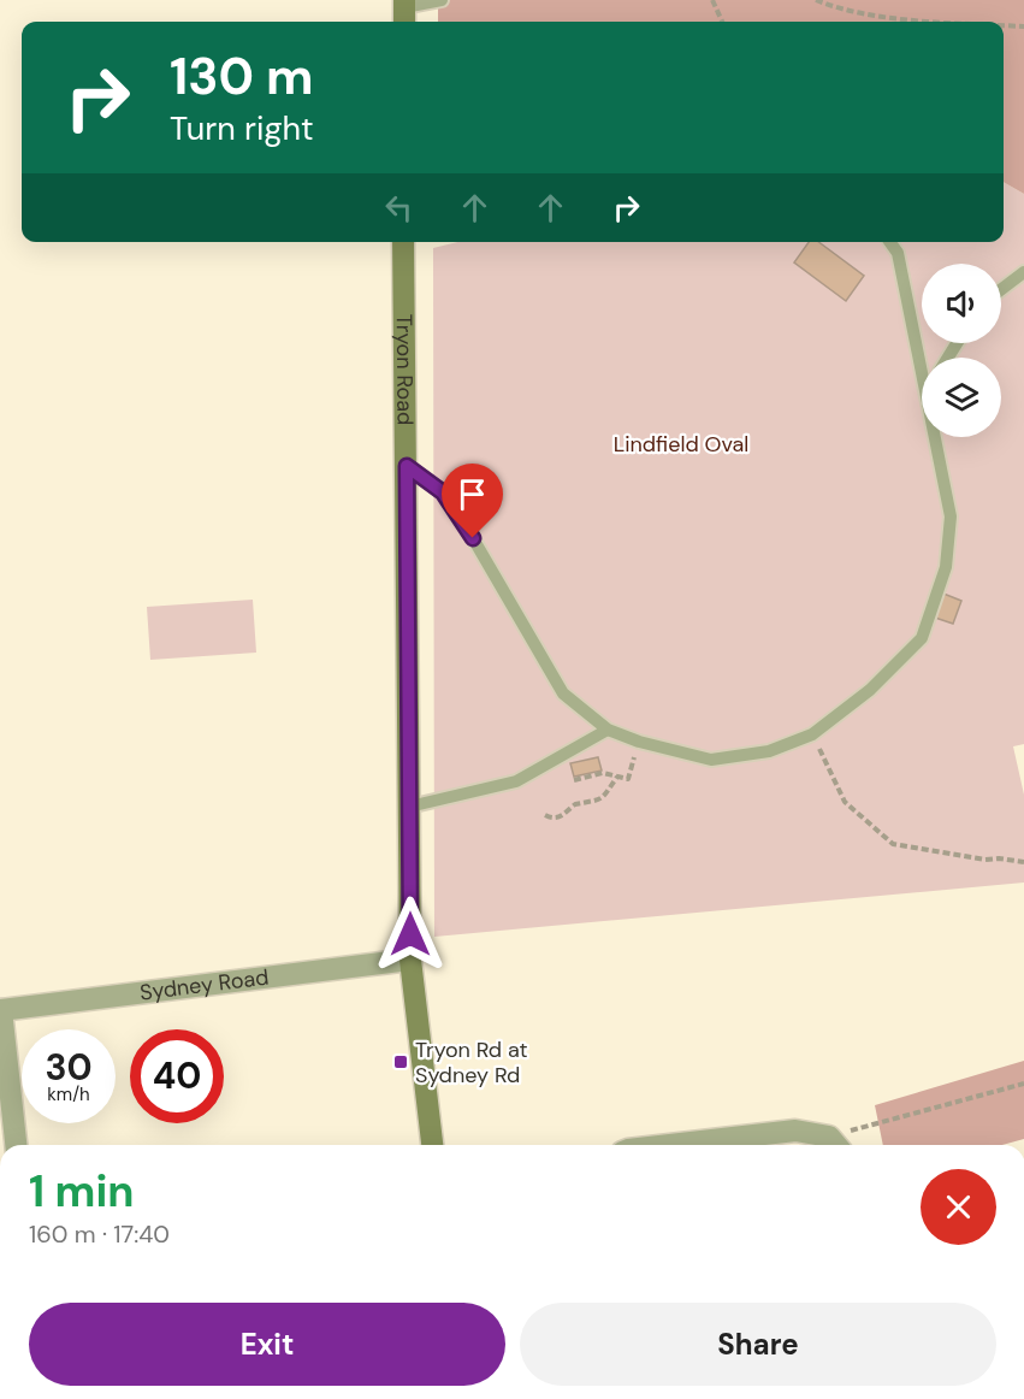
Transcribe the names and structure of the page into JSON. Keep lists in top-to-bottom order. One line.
{"streets":{"street":["Tryon Road","Sydney Road"]},"crossings":[["Tryon Road","Sydney Road"]],"parks":["Lindfield Oval"],"places":{"transit":["Tryon Rd at Sydney Rd"]},"page":{"turn":["130 m","Turn right"],"speed":"30 km/h","limit":"40","heading":["1 min","160 m · 17:40"],"buttons":["Exit","Share"]}}
